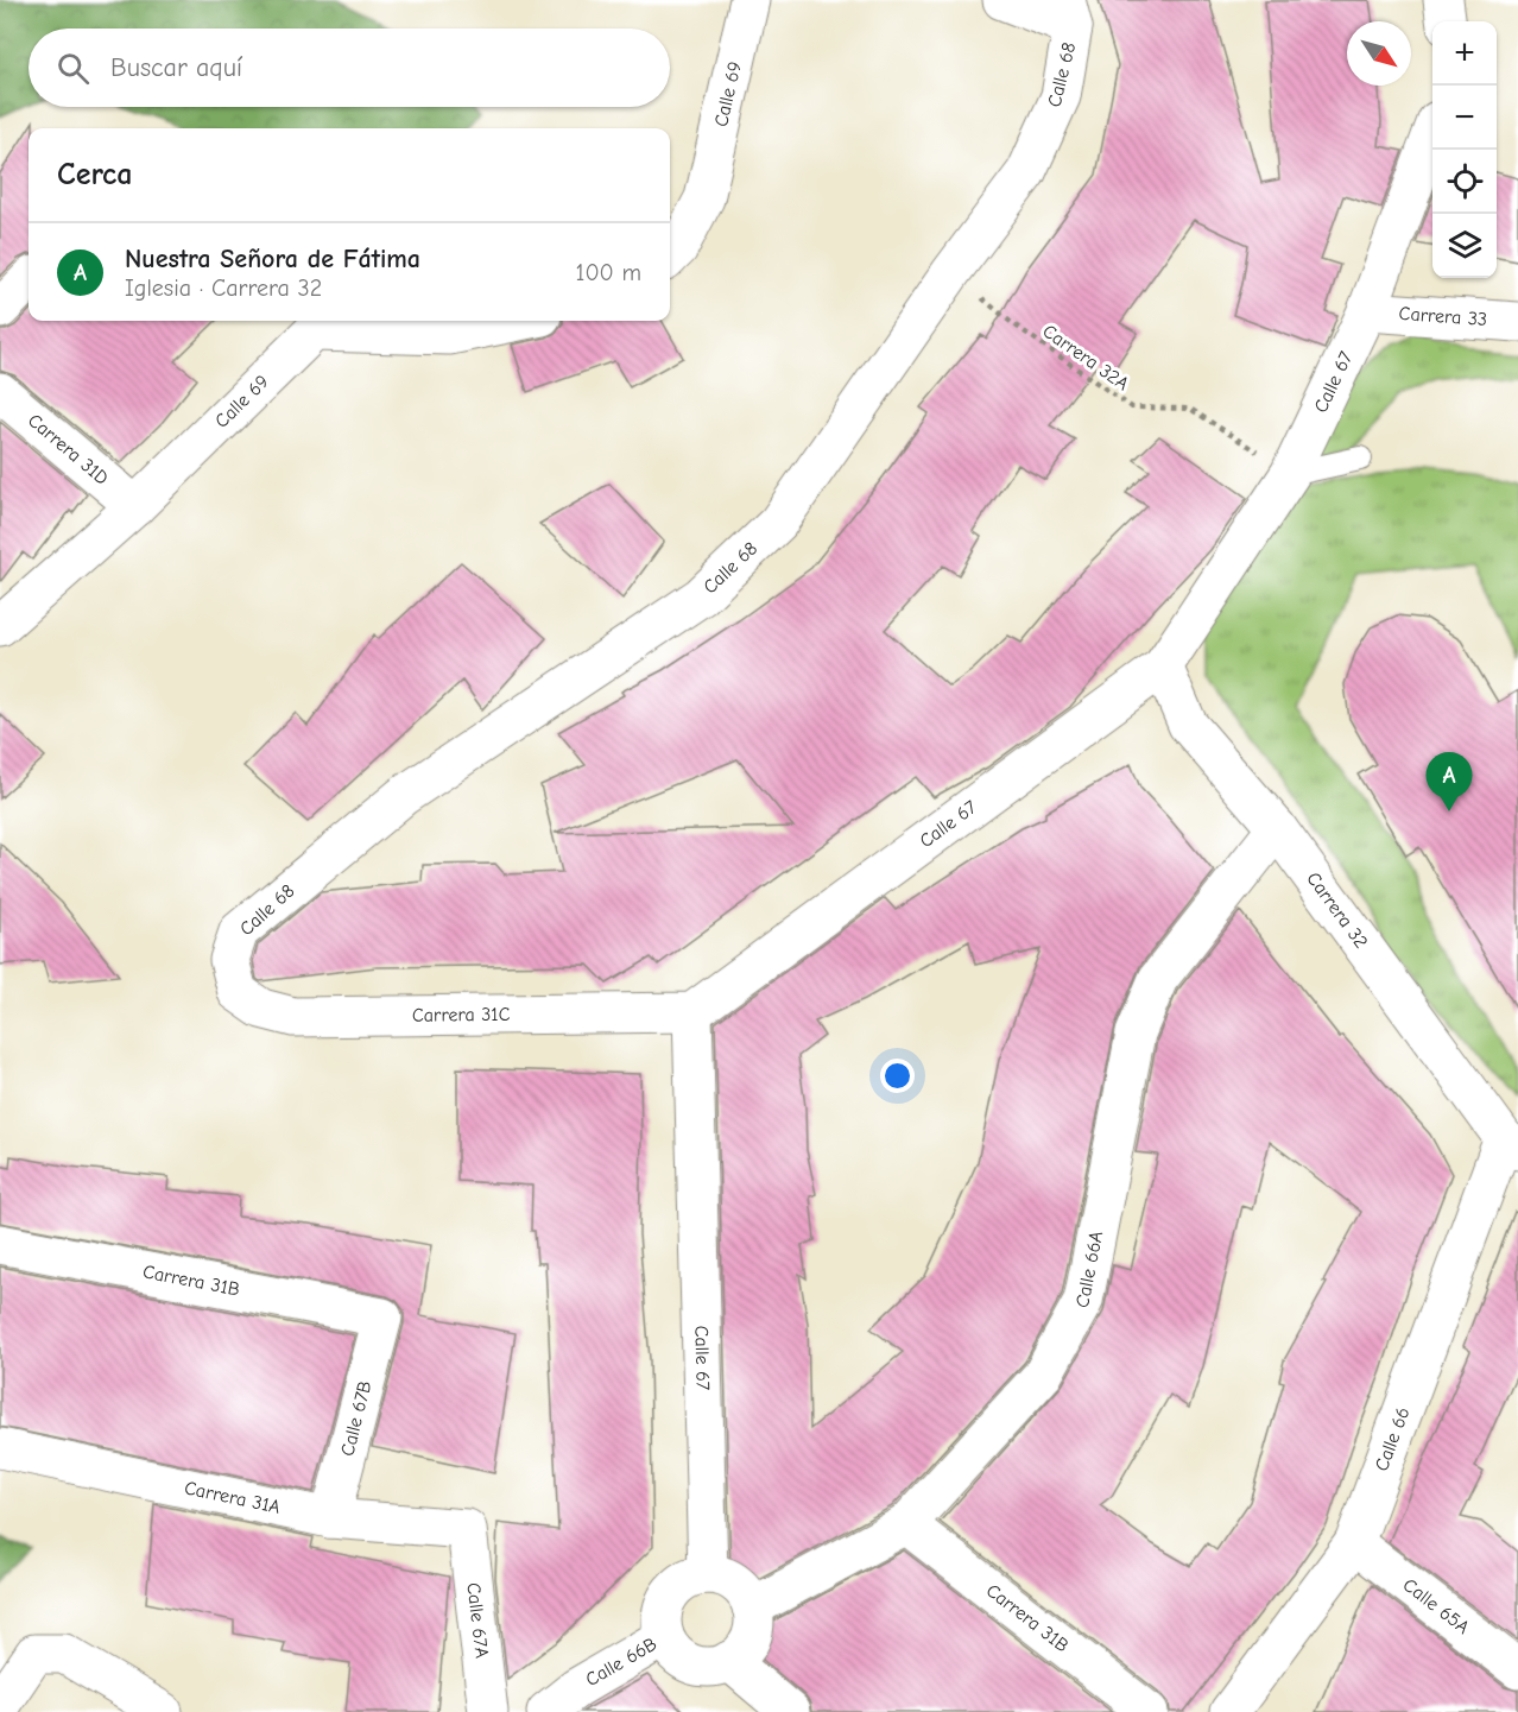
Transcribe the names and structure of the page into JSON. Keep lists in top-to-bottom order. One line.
{"streets":{"street":["Calle 68","Calle 69","Carrera 33","Calle 67","Carrera 31D","Carrera 32","Carrera 31C","Calle 66A","Carrera 31B","Calle 67B","Calle 66","Carrera 31A","Calle 65A","Calle 67A","Calle 66B"],"path":["Carrera 32A"]},"crossings":[["Calle 68","Carrera 32A"],["Calle 68","Carrera 31C"],["Calle 69","Carrera 31D"],["Carrera 33","Calle 67"],["Carrera 32A","Calle 67"],["Calle 67","Carrera 32"],["Calle 67","Carrera 31C"],["Calle 67","Calle 66A"],["Calle 67","Calle 66B"],["Carrera 32","Calle 66A"],["Carrera 32","Calle 66"],["Calle 66A","Carrera 31B"],["Calle 66A","Calle 66B"],["Carrera 31B","Calle 67B"],["Calle 67B","Carrera 31A"],["Calle 66","Calle 65A"],["Carrera 31A","Calle 67A"]],"north":"bottom right","page":{"map_buttons":["+","−"],"search":"Buscar aquí","heading":"Cerca","list":[{"mark":"A","name":"Nuestra Señora de Fátima","note":"Iglesia · Carrera 32","value":"100 m"}],"pins":"A"}}
